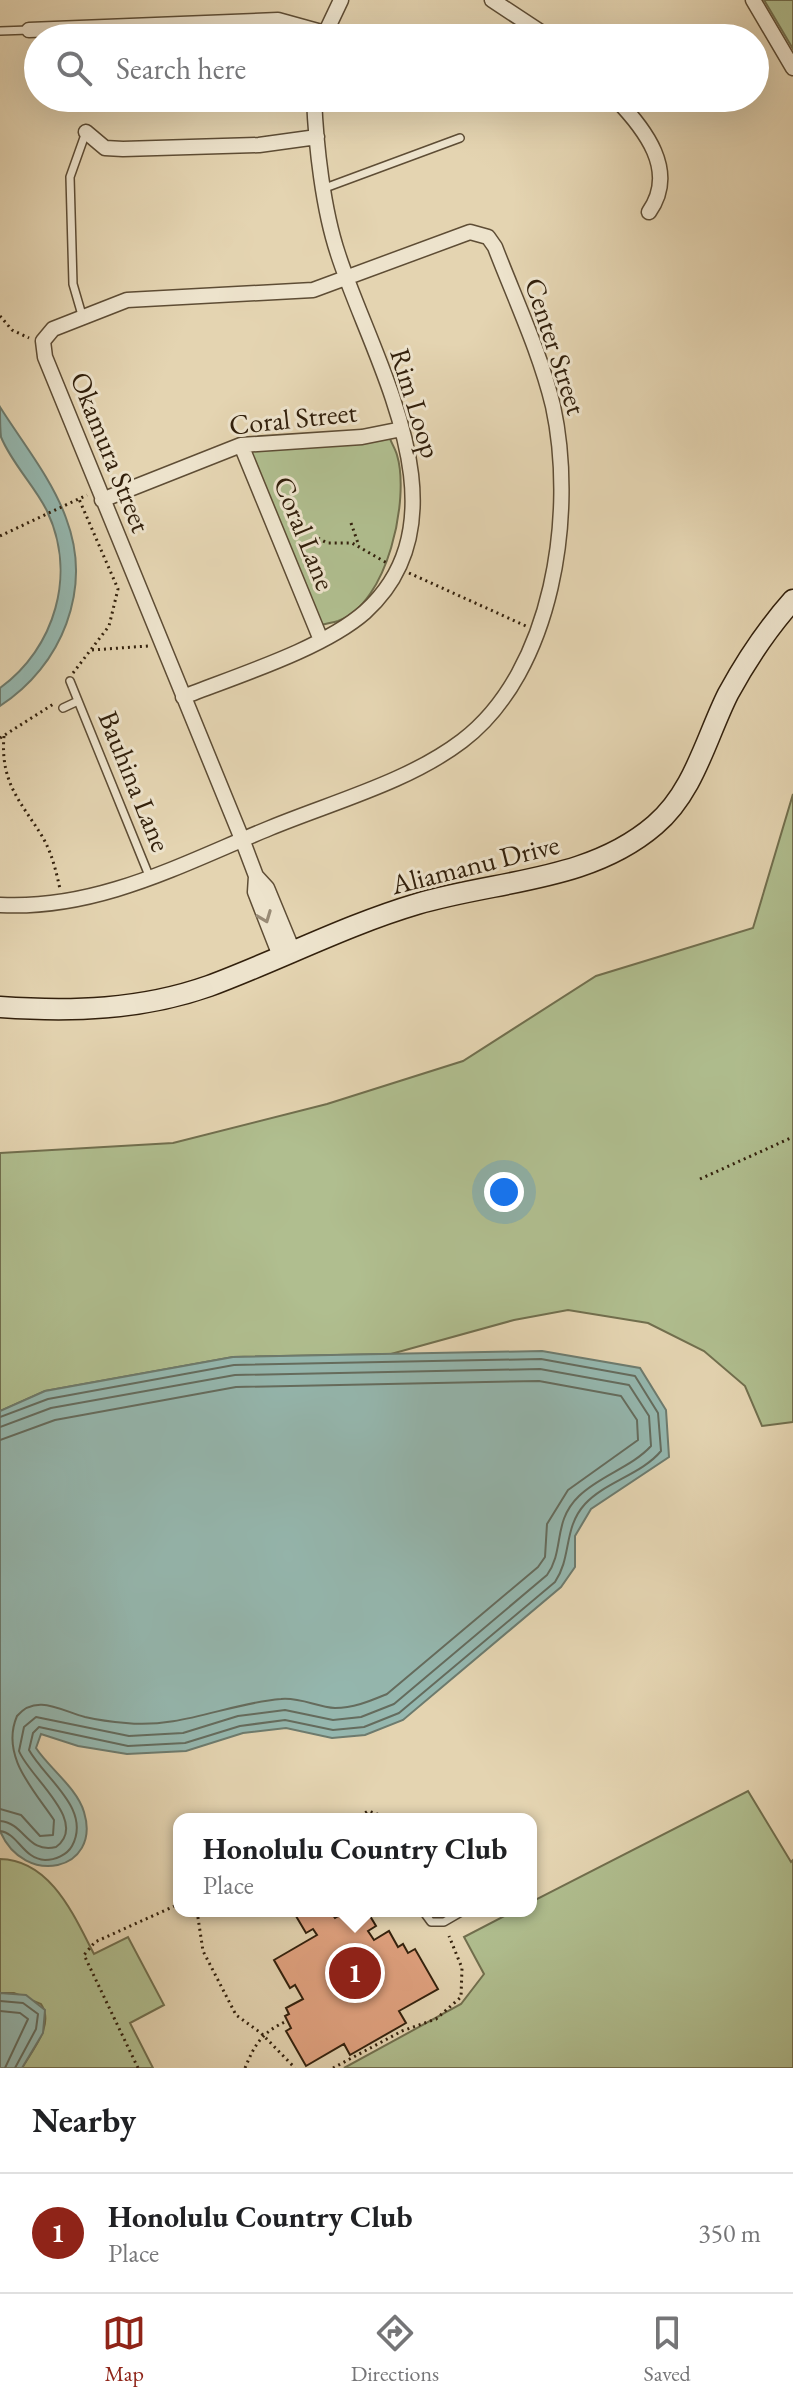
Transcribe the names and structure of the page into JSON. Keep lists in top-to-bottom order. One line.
{"streets":{"street":["Center Street","Rim Loop","Coral Street","Okamura Street","Coral Lane","Aliamanu Drive"],"lane":["Bauhina Lane"]},"crossings":[["Center Street","Rim Loop"],["Center Street","Okamura Street"],["Center Street","Bauhina Lane"],["Rim Loop","Coral Street"],["Rim Loop","Okamura Street"],["Rim Loop","Coral Lane"],["Coral Street","Okamura Street"],["Coral Street","Coral Lane"],["Okamura Street","Aliamanu Drive"]],"page":{"search":"Search here","popup":["Honolulu Country Club","Place"],"pins":"1","heading":"Nearby","list":[{"mark":"1","name":"Honolulu Country Club","note":"Place","value":"350 m"}],"nav":["Map","Directions","Saved"]}}
